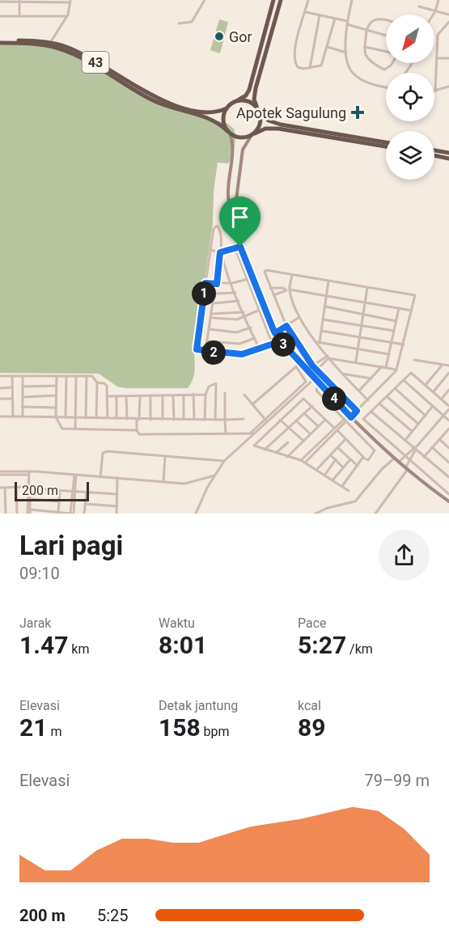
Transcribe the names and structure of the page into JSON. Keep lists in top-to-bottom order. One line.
{"streets":{"highway":["43"]},"places":{"other":["Gor"],"health":["Apotek Sagulung"]},"scale_bar":"200 m","north":"bottom left","page":{"pins":["1","3","2","4"],"scale":"200 m","heading":["Lari pagi","09:10"],"stats":[["Jarak","1.47 km"],["Waktu","8:01"],["Pace","5:27 /km"],["Elevasi","21 m"],["Detak jantung","158 bpm"],["kcal","89"]],"chart":["Elevasi","79–99 m"],"list":[{"name":"200 m","note":"5:25"}]}}
